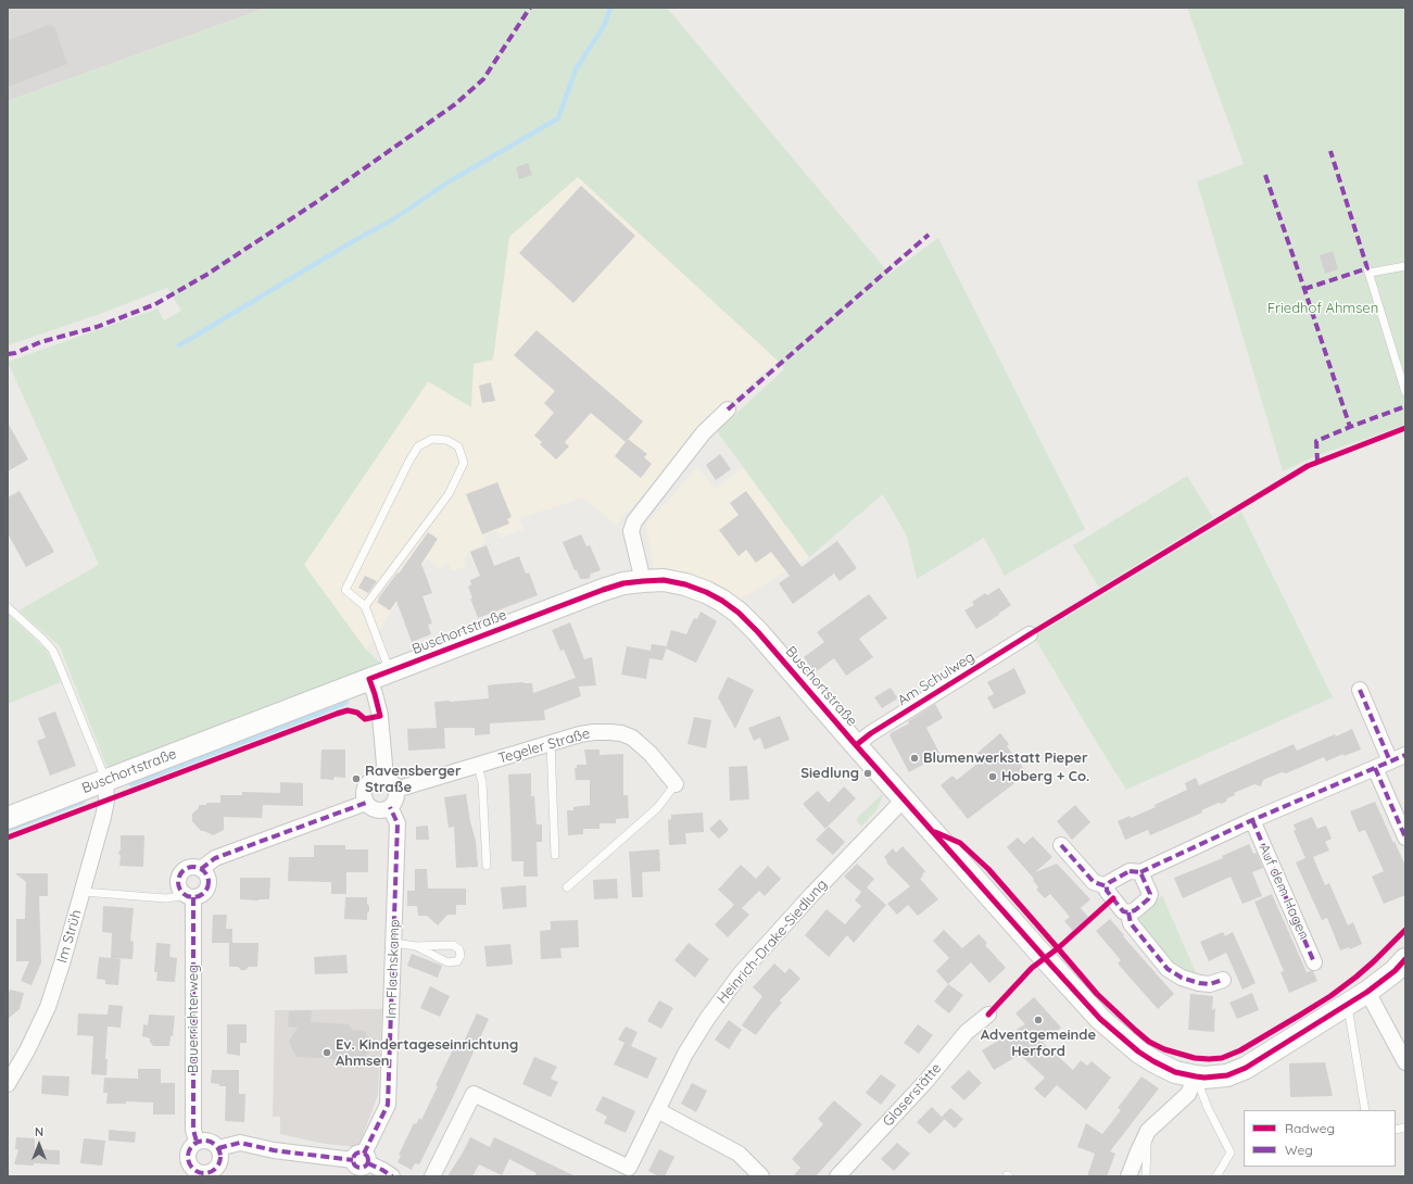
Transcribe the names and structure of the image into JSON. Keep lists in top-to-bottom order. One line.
{"streets":{"main road":["Buschortstraße"],"street":["Am Schulweg","Tegeler Straße","Auf dem Hagen","Im Strüh","Heinrich-Drake-Siedlung","Im Flachskamp","Bauerrichterweg","Glaserstätte"]},"crossings":[["Buschortstraße","Am Schulweg"],["Buschortstraße","Im Strüh"],["Buschortstraße","Heinrich-Drake-Siedlung"],["Tegeler Straße","Im Flachskamp"],["Tegeler Straße","Bauerrichterweg"],["Im Flachskamp","Bauerrichterweg"]],"parks":["Friedhof Ahmsen"],"places":["Blumenwerkstatt Pieper","Siedlung","Hoberg + Co.","Ravensberger Straße","Adventgemeinde Herford","Ev. Kindertageseinrichtung Ahmsen"],"legend":["Radweg","Weg"],"north":"top"}
